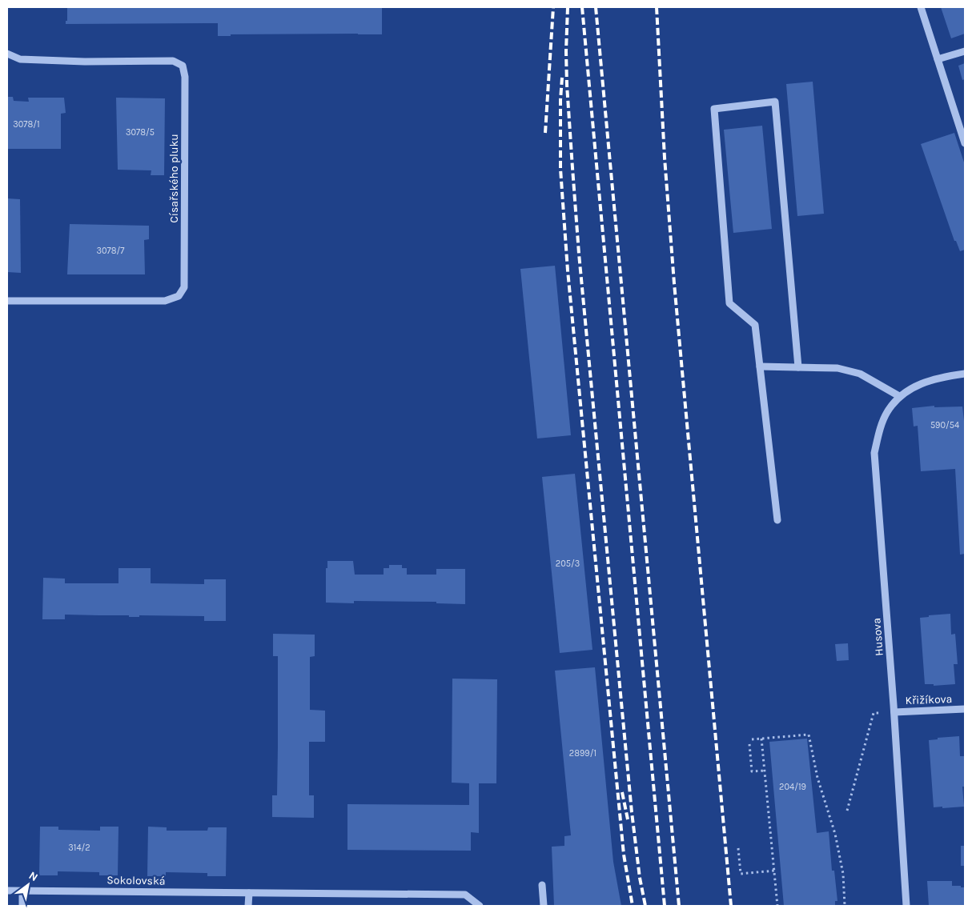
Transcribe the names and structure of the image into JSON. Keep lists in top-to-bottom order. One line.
{"streets":{"street":["Císařského pluku","Husova","Křižíkova","Sokolovská"]},"crossings":[["Husova","Křižíkova"]],"house_numbers":["3078/1","3078/5","3078/7","590/54","205/3","2899/1","204/19","314/2"],"north":"top right"}
